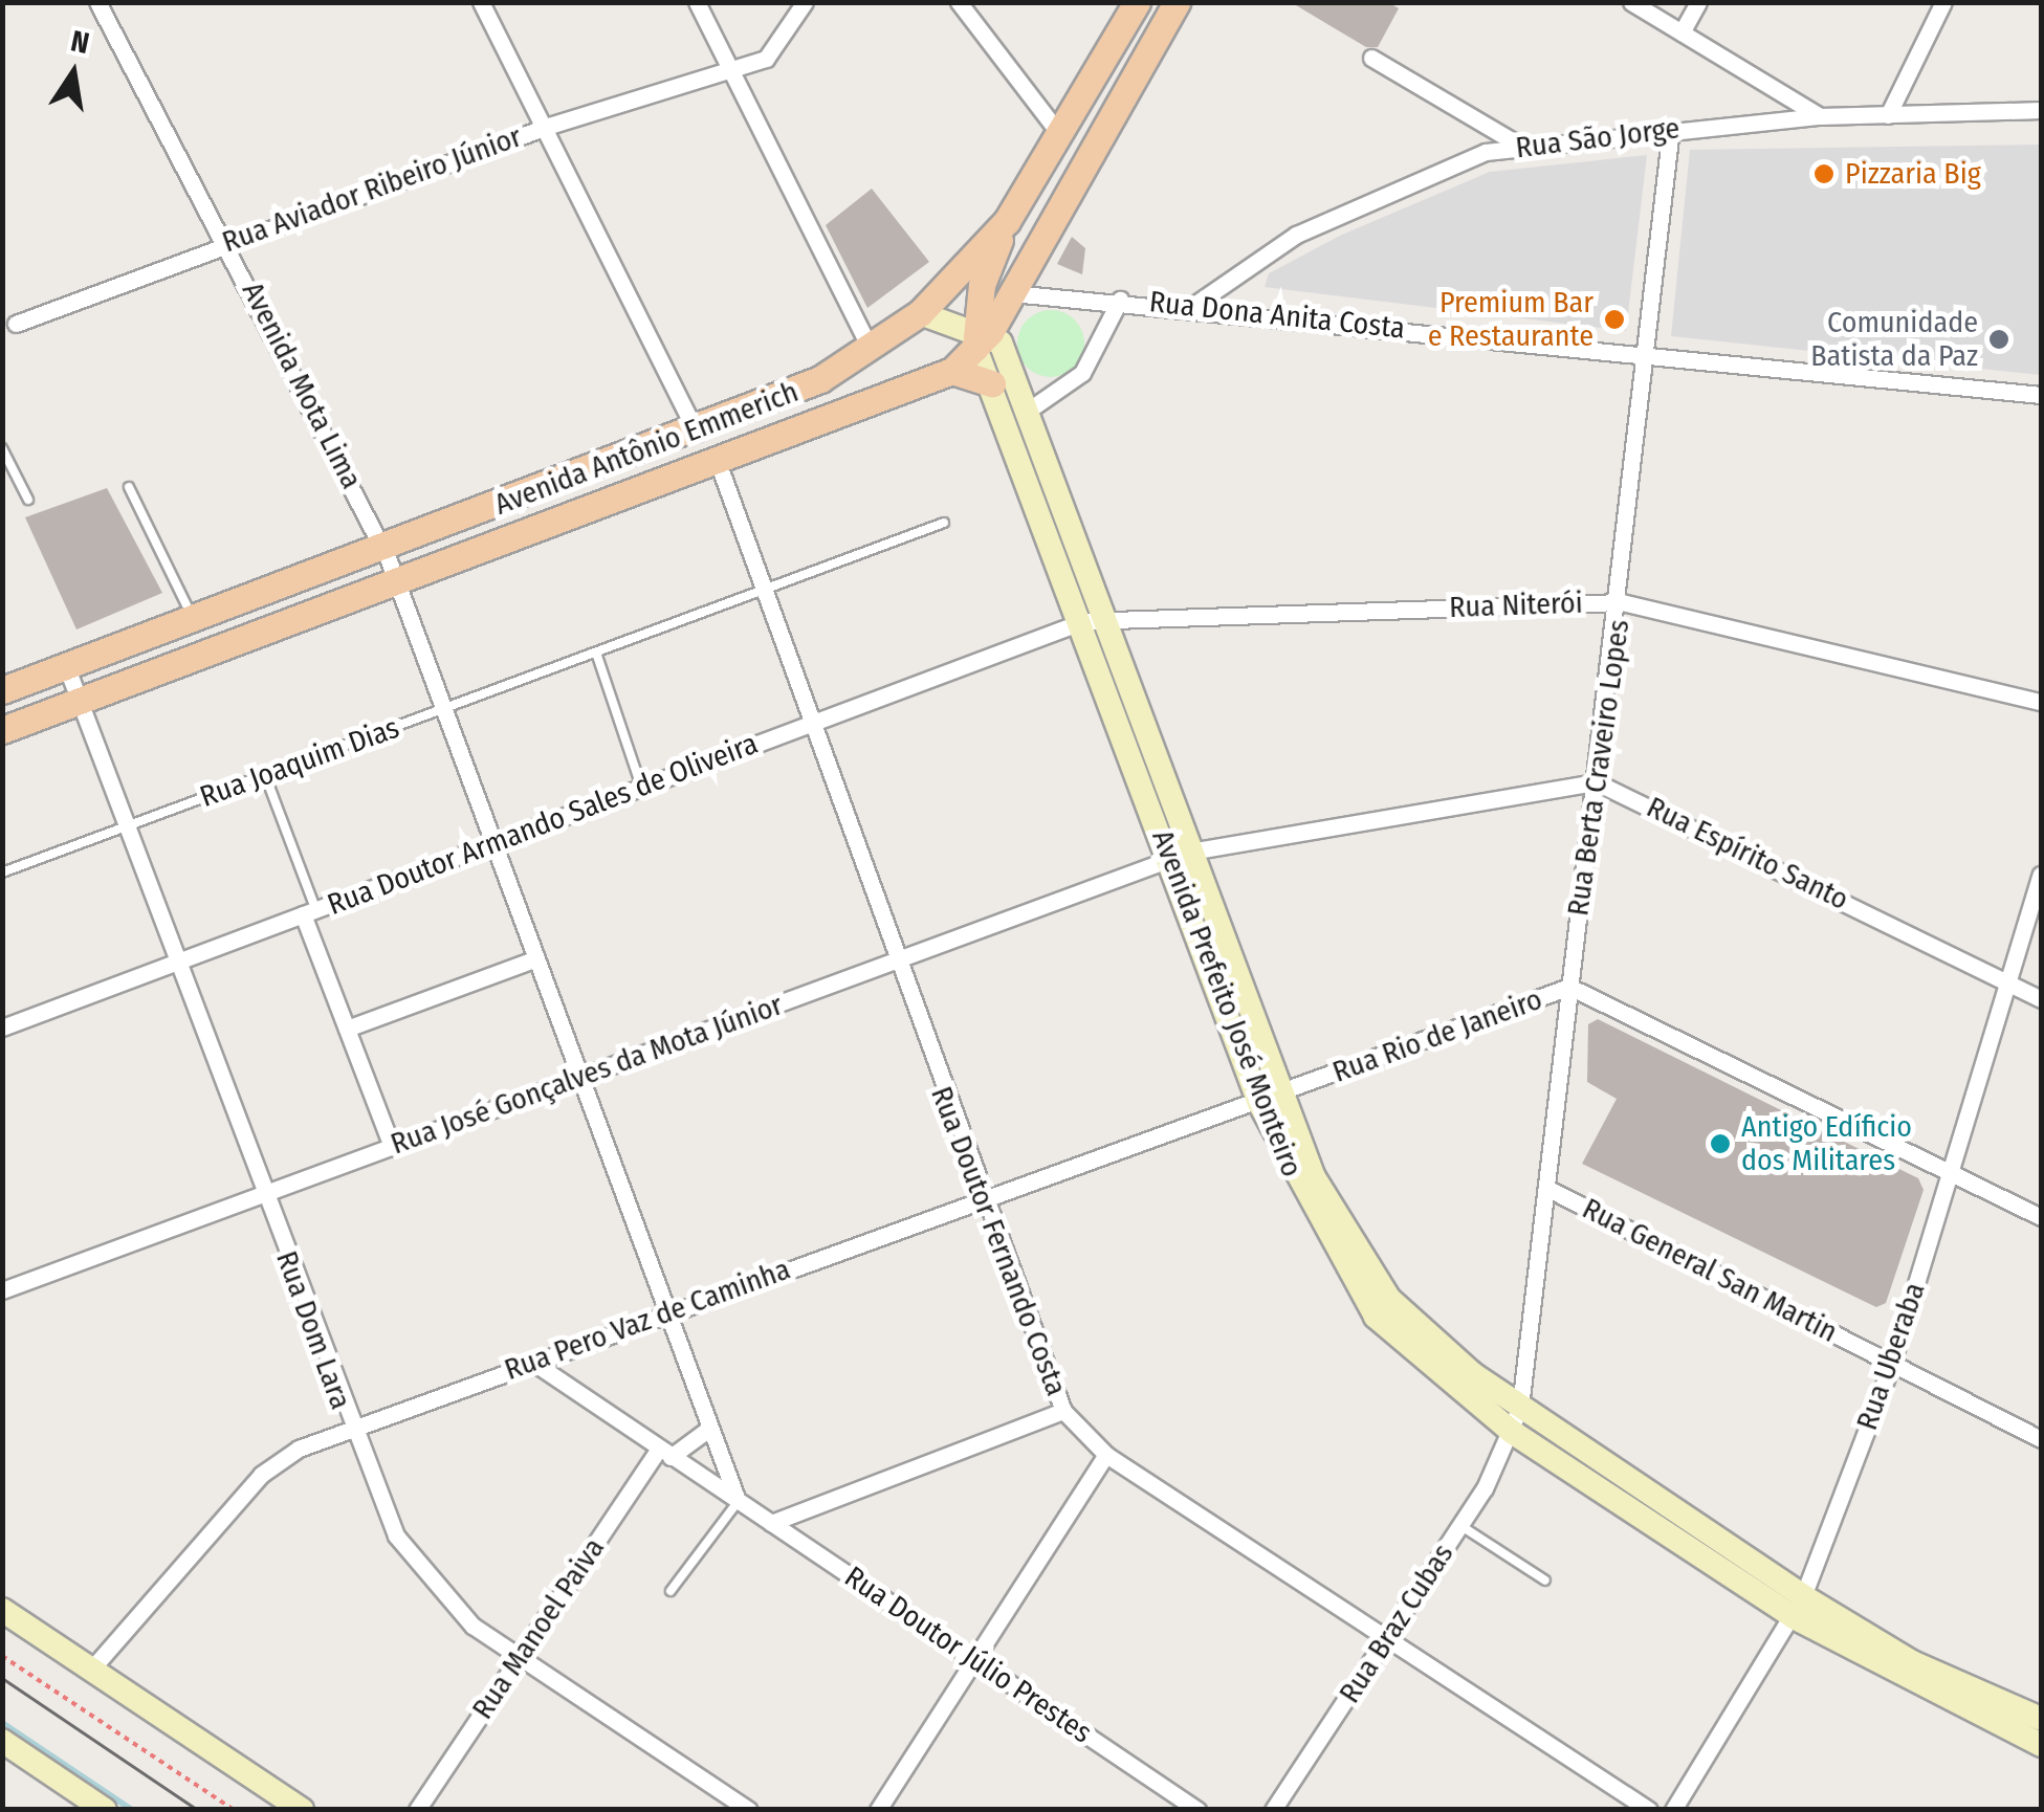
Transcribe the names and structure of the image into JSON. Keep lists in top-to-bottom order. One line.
{"streets":{"main road":["Avenida Antônio Emmerich","Avenida Prefeito José Monteiro"],"street":["Rua São Jorge","Rua Aviador Ribeiro Júnior","Rua Dona Anita Costa","Avenida Mota Lima","Rua Niterói","Rua Berta Craveiro Lopes","Rua Doutor Armando Sales de Oliveira","Rua Espírito Santo","Rua Rio de Janeiro","Rua José Gonçalves da Mota Júnior","Rua Doutor Fernando Costa","Rua General San Martin","Rua Pero Vaz de Caminha","Rua Dom Lara","Rua Uberaba","Rua Braz Cubas","Rua Manoel Paiva","Rua Doutor Júlio Prestes"],"lane":["Rua Joaquim Dias"]},"crossings":[["Rua São Jorge","Rua Dona Anita Costa"],["Rua São Jorge","Rua Berta Craveiro Lopes"],["Rua Aviador Ribeiro Júnior","Avenida Mota Lima"],["Rua Dona Anita Costa","Avenida Antônio Emmerich"],["Rua Dona Anita Costa","Rua Berta Craveiro Lopes"],["Avenida Mota Lima","Avenida Antônio Emmerich"],["Avenida Antônio Emmerich","Avenida Prefeito José Monteiro"],["Avenida Antônio Emmerich","Rua Doutor Fernando Costa"],["Avenida Antônio Emmerich","Rua Dom Lara"],["Rua Niterói","Rua Berta Craveiro Lopes"],["Rua Niterói","Rua Doutor Armando Sales de Oliveira"],["Rua Niterói","Avenida Prefeito José Monteiro"],["Rua Joaquim Dias","Rua Doutor Fernando Costa"],["Rua Joaquim Dias","Rua Dom Lara"],["Rua Berta Craveiro Lopes","Rua Espírito Santo"],["Rua Berta Craveiro Lopes","Avenida Prefeito José Monteiro"],["Rua Berta Craveiro Lopes","Rua Rio de Janeiro"],["Rua Berta Craveiro Lopes","Rua General San Martin"],["Rua Berta Craveiro Lopes","Rua Braz Cubas"],["Rua Doutor Armando Sales de Oliveira","Avenida Prefeito José Monteiro"],["Rua Doutor Armando Sales de Oliveira","Rua Doutor Fernando Costa"],["Rua Doutor Armando Sales de Oliveira","Rua Dom Lara"],["Rua Espírito Santo","Rua Uberaba"],["Avenida Prefeito José Monteiro","Rua Rio de Janeiro"],["Avenida Prefeito José Monteiro","Rua José Gonçalves da Mota Júnior"],["Avenida Prefeito José Monteiro","Rua Pero Vaz de Caminha"],["Avenida Prefeito José Monteiro","Rua Uberaba"],["Avenida Prefeito José Monteiro","Rua Braz Cubas"],["Rua Rio de Janeiro","Rua Pero Vaz de Caminha"],["Rua Rio de Janeiro","Rua Uberaba"],["Rua José Gonçalves da Mota Júnior","Rua Doutor Fernando Costa"],["Rua José Gonçalves da Mota Júnior","Rua Dom Lara"],["Rua Doutor Fernando Costa","Rua Pero Vaz de Caminha"],["Rua Doutor Fernando Costa","Rua Braz Cubas"],["Rua General San Martin","Rua Uberaba"],["Rua Pero Vaz de Caminha","Rua Dom Lara"],["Rua Pero Vaz de Caminha","Rua Doutor Júlio Prestes"],["Rua Dom Lara","Rua Manoel Paiva"],["Rua Manoel Paiva","Rua Doutor Júlio Prestes"]],"places":["Pizzaria Big","Premium Bar e Restaurante","Comunidade Batista da Paz","Antigo Edíficio dos Militares"],"north":"top"}
